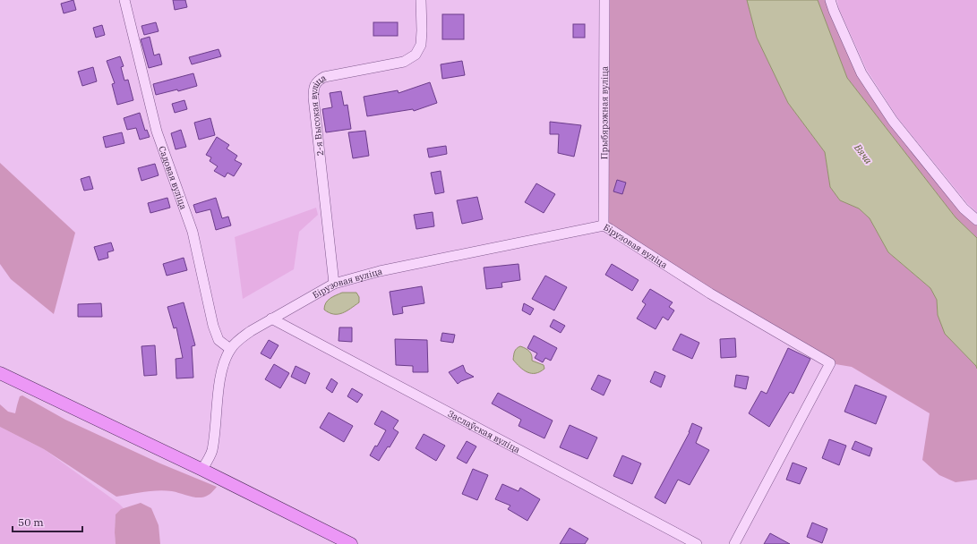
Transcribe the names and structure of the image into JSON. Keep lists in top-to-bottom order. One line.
{"streets":{"street":["Прыбярэжная вуліца","2-я Высокая вуліца","Садовая вуліца","Бірузовая вуліца","Заслаўская вуліца"]},"crossings":[["Прыбярэжная вуліца","Бірузовая вуліца"],["2-я Высокая вуліца","Бірузовая вуліца"],["Садовая вуліца","Бірузовая вуліца"],["Бірузовая вуліца","Заслаўская вуліца"]],"water":["Вяча"],"scale_bar":"50 m"}
